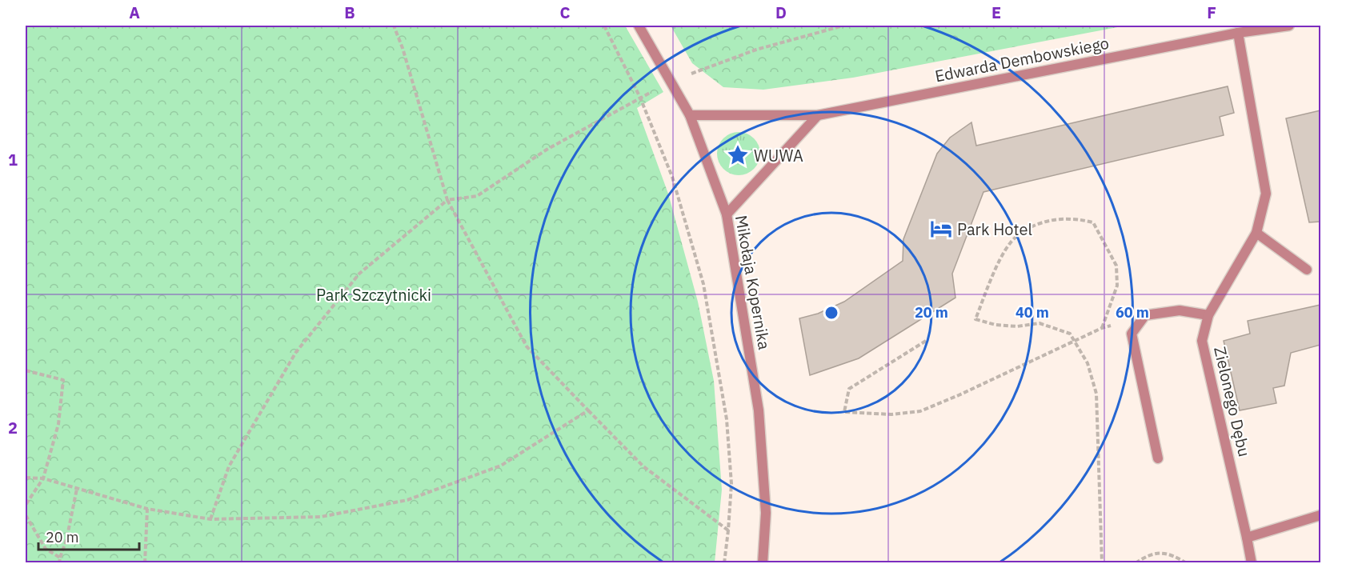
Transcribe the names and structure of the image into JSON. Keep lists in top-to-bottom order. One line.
{"streets":{"street":["Edwarda Dembowskiego","Mikołaja Kopernika","Zielonego Dębu"]},"crossings":[["Edwarda Dembowskiego","Mikołaja Kopernika"],["Edwarda Dembowskiego","Zielonego Dębu"]],"parks":["Park Szczytnicki"],"places":{"place":["WUWA"],"hotel":["Park Hotel"]},"scale_bar":"20 m","grid":{"columns":["A","B","C","D","E","F"],"rows":["1","2"]},"rings":["20 m","40 m","60 m"]}
